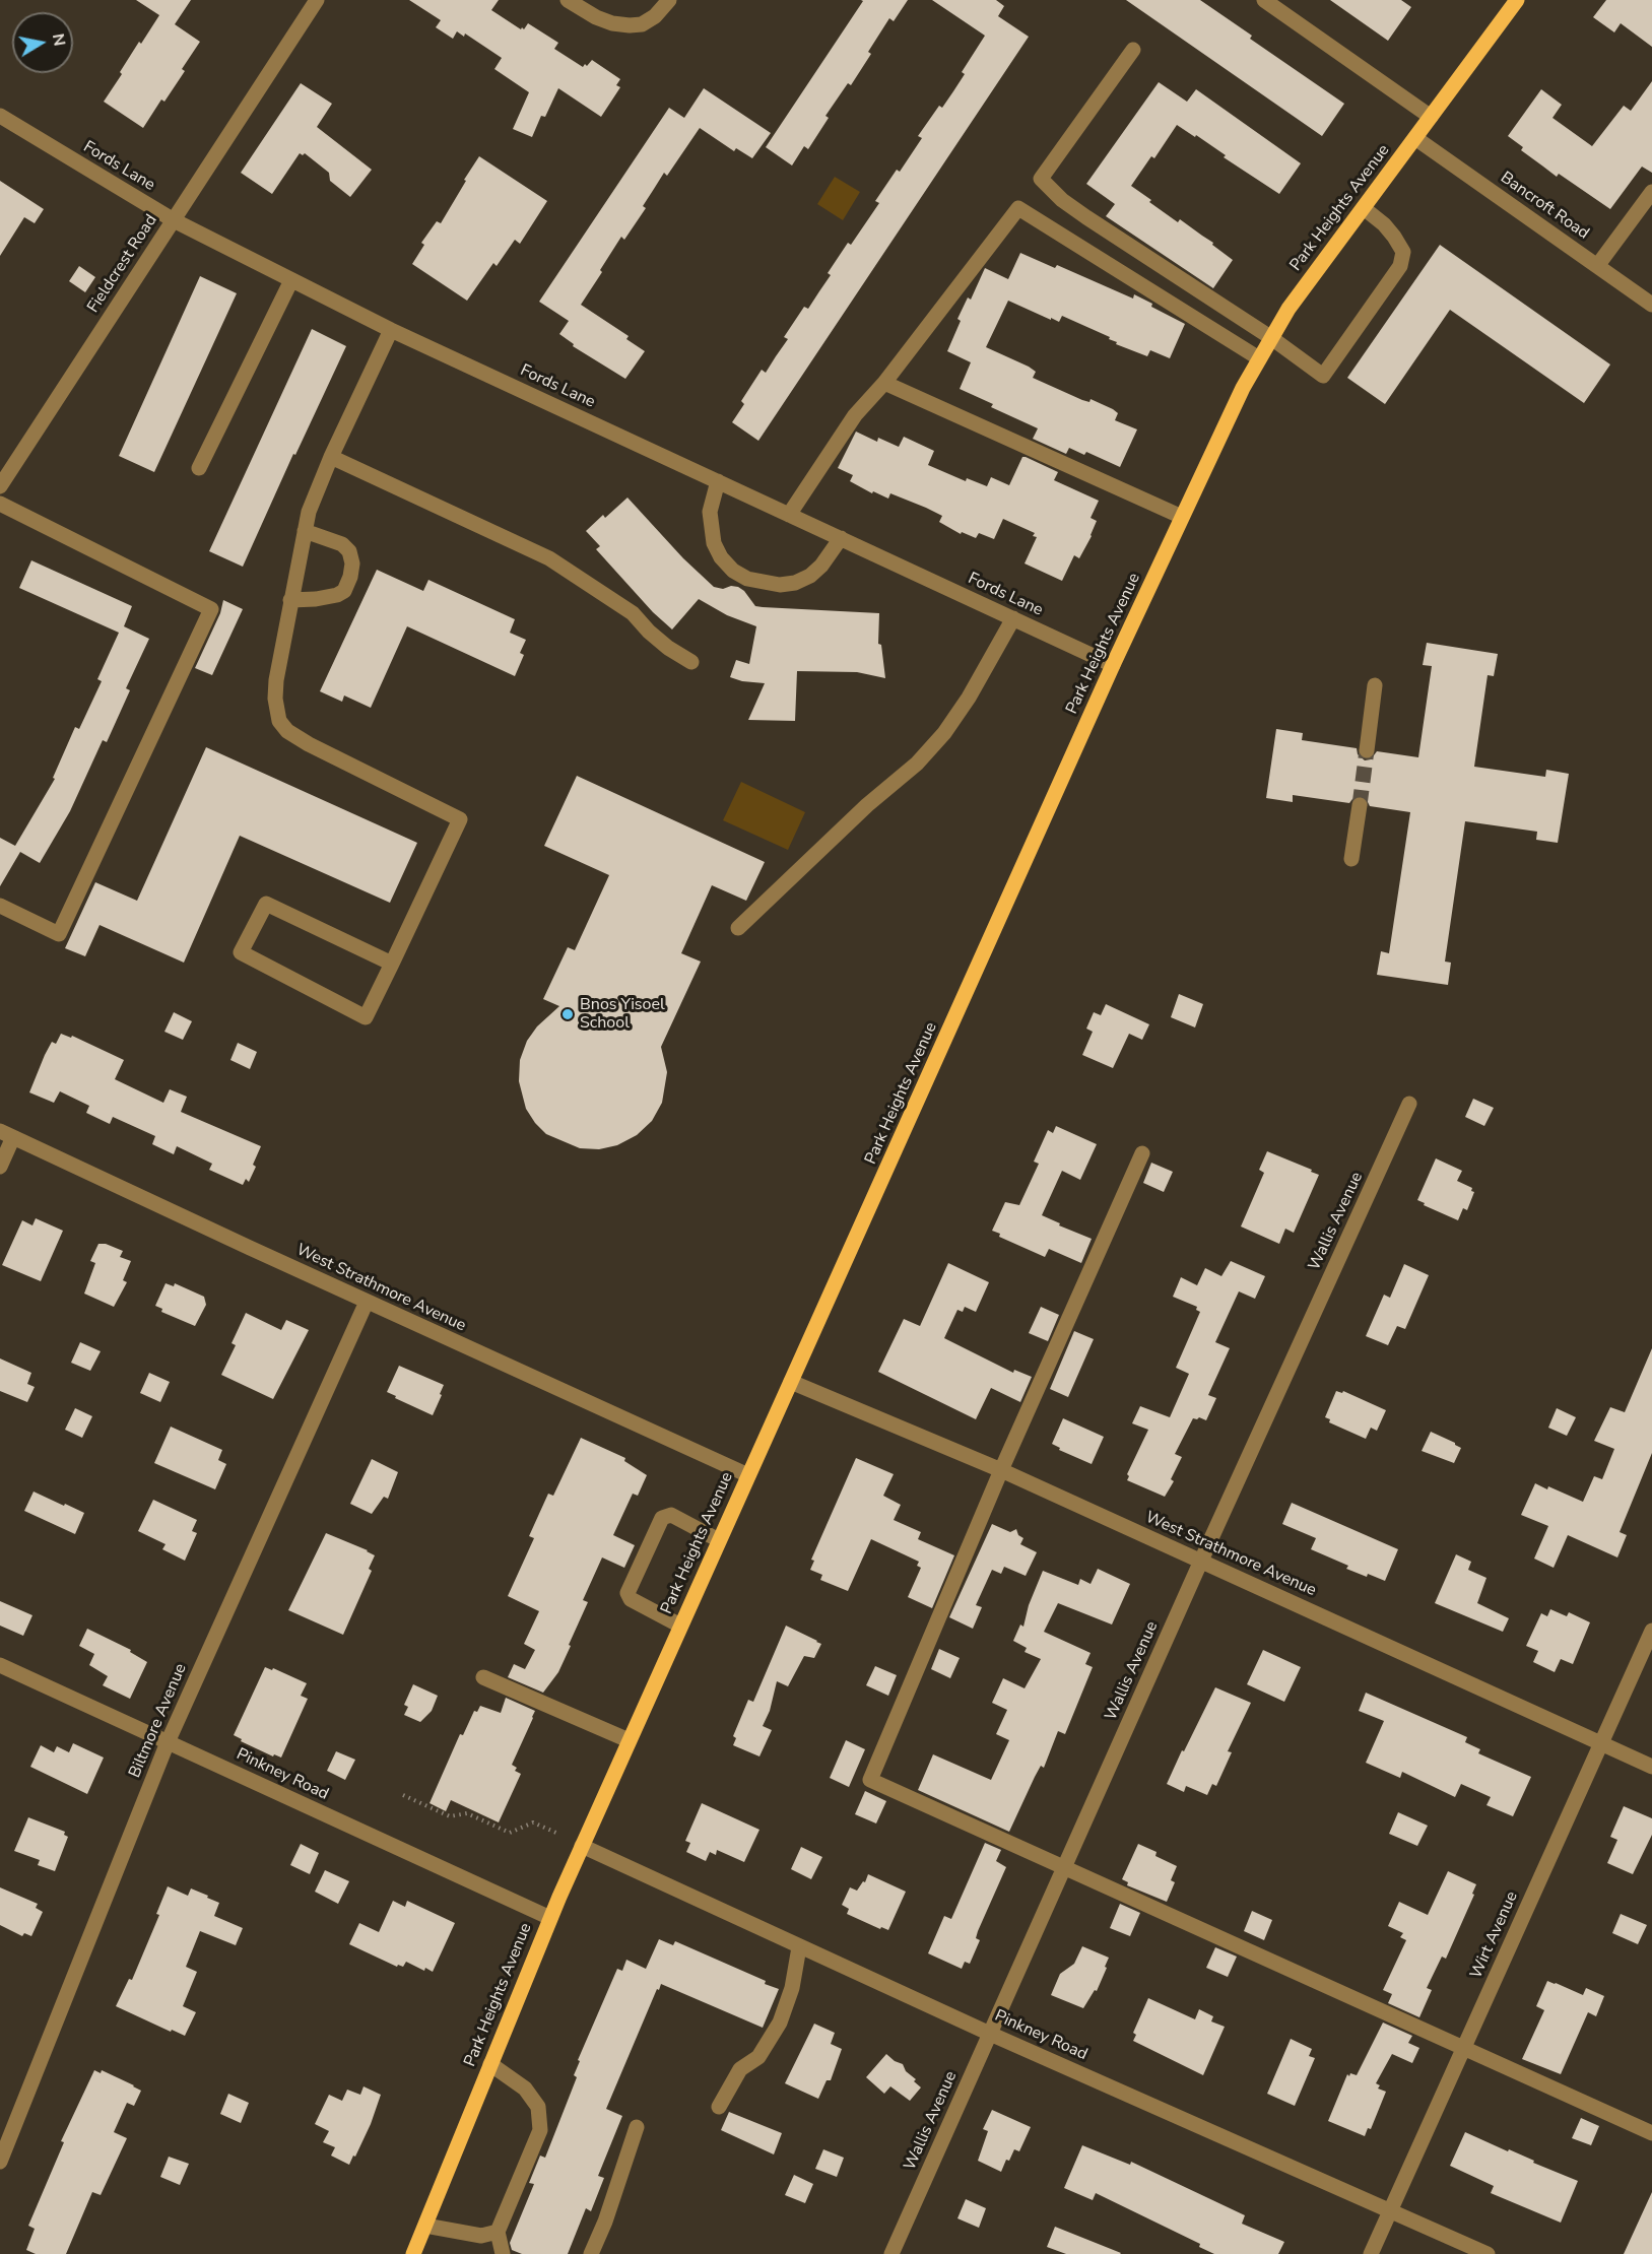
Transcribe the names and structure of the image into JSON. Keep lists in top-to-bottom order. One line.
{"streets":{"main road":["Park Heights Avenue"],"street":["Fords Lane","Bancroft Road","Fieldcrest Road","Wallis Avenue","West Strathmore Avenue","Biltmore Avenue","Pinkney Road","Wirt Avenue"]},"crossings":[["Fords Lane","Park Heights Avenue"],["Fords Lane","Fieldcrest Road"],["Bancroft Road","Park Heights Avenue"],["Park Heights Avenue","West Strathmore Avenue"],["Park Heights Avenue","Pinkney Road"],["Wallis Avenue","West Strathmore Avenue"],["Wallis Avenue","Pinkney Road"],["West Strathmore Avenue","Biltmore Avenue"],["West Strathmore Avenue","Wirt Avenue"],["Biltmore Avenue","Pinkney Road"],["Pinkney Road","Wirt Avenue"]],"places":["Bnos Yisoel School"],"north":"right"}
